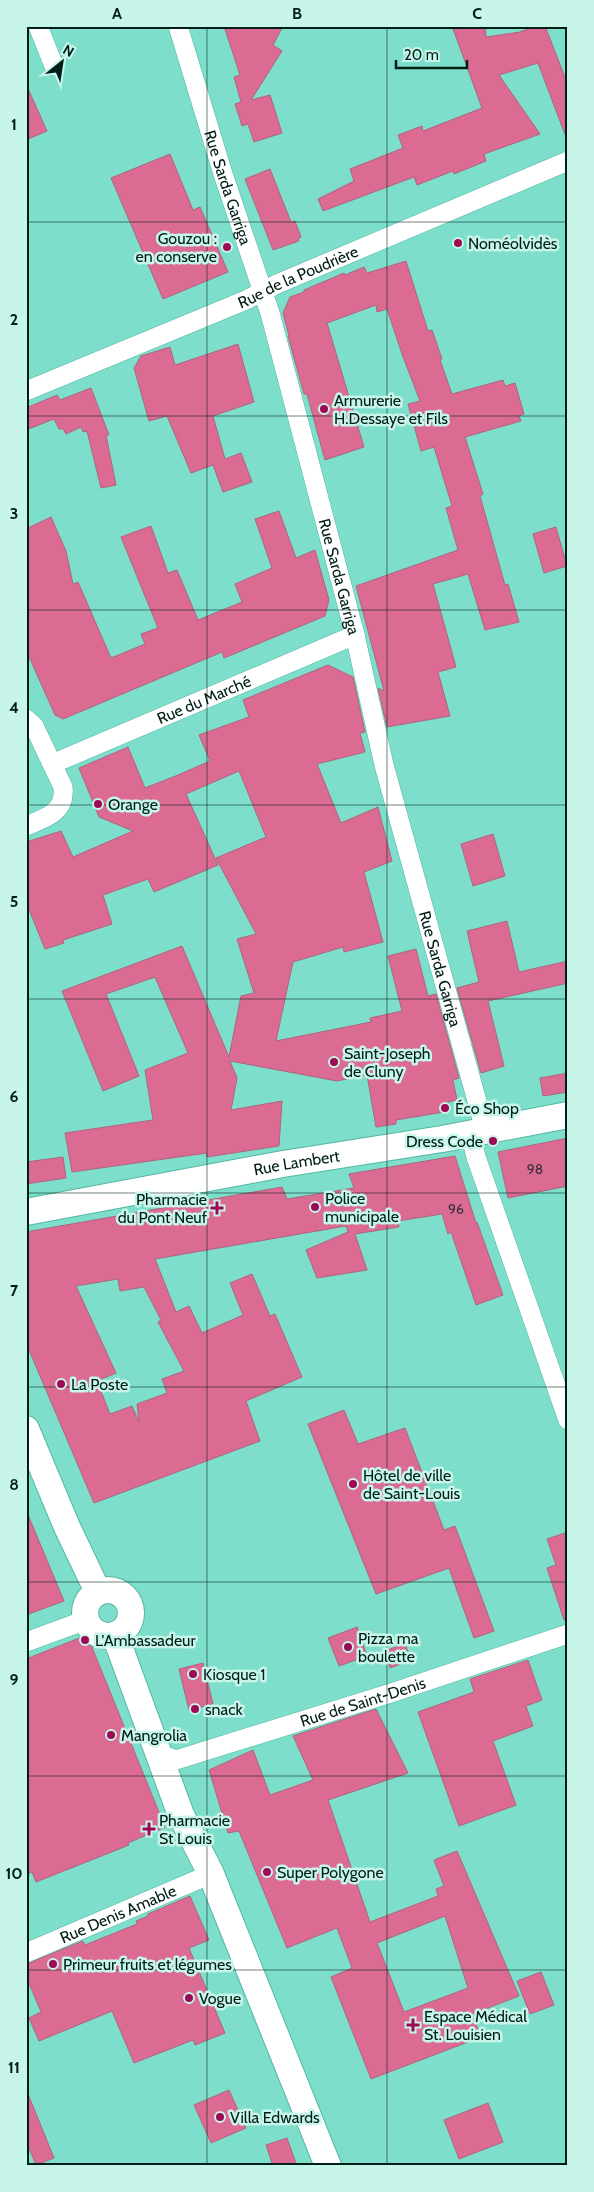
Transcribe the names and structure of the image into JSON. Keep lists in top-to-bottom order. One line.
{"streets":{"main road":["Rue Lambert"],"street":["Rue Sarda Garriga","Rue de la Poudrière","Rue du Marché","Rue de Saint-Denis","Rue Denis Amable"]},"crossings":[["Rue Sarda Garriga","Rue de la Poudrière"],["Rue Sarda Garriga","Rue du Marché"],["Rue Sarda Garriga","Rue Lambert"]],"places":{"other":["Noméolvidès","Gouzou : en conserve","Armurerie H.Dessaye et Fils","Orange","Saint-Joseph de Cluny","Éco Shop","Dress Code","Police municipale","La Poste","Hôtel de ville de Saint-Louis","L'Ambassadeur","Pizza ma boulette","Kiosque 1","snack","Mangrolia","Super Polygone","Primeur fruits et légumes","Vogue","Villa Edwards"],"health":["Pharmacie du Pont Neuf","Pharmacie St Louis","Espace Médical St. Louisien"]},"house_numbers":["98","96"],"scale_bar":"20 m","north":"top right","grid":{"columns":["A","B","C"],"rows":["1","2","3","4","5","6","7","8","9","10","11"]}}
